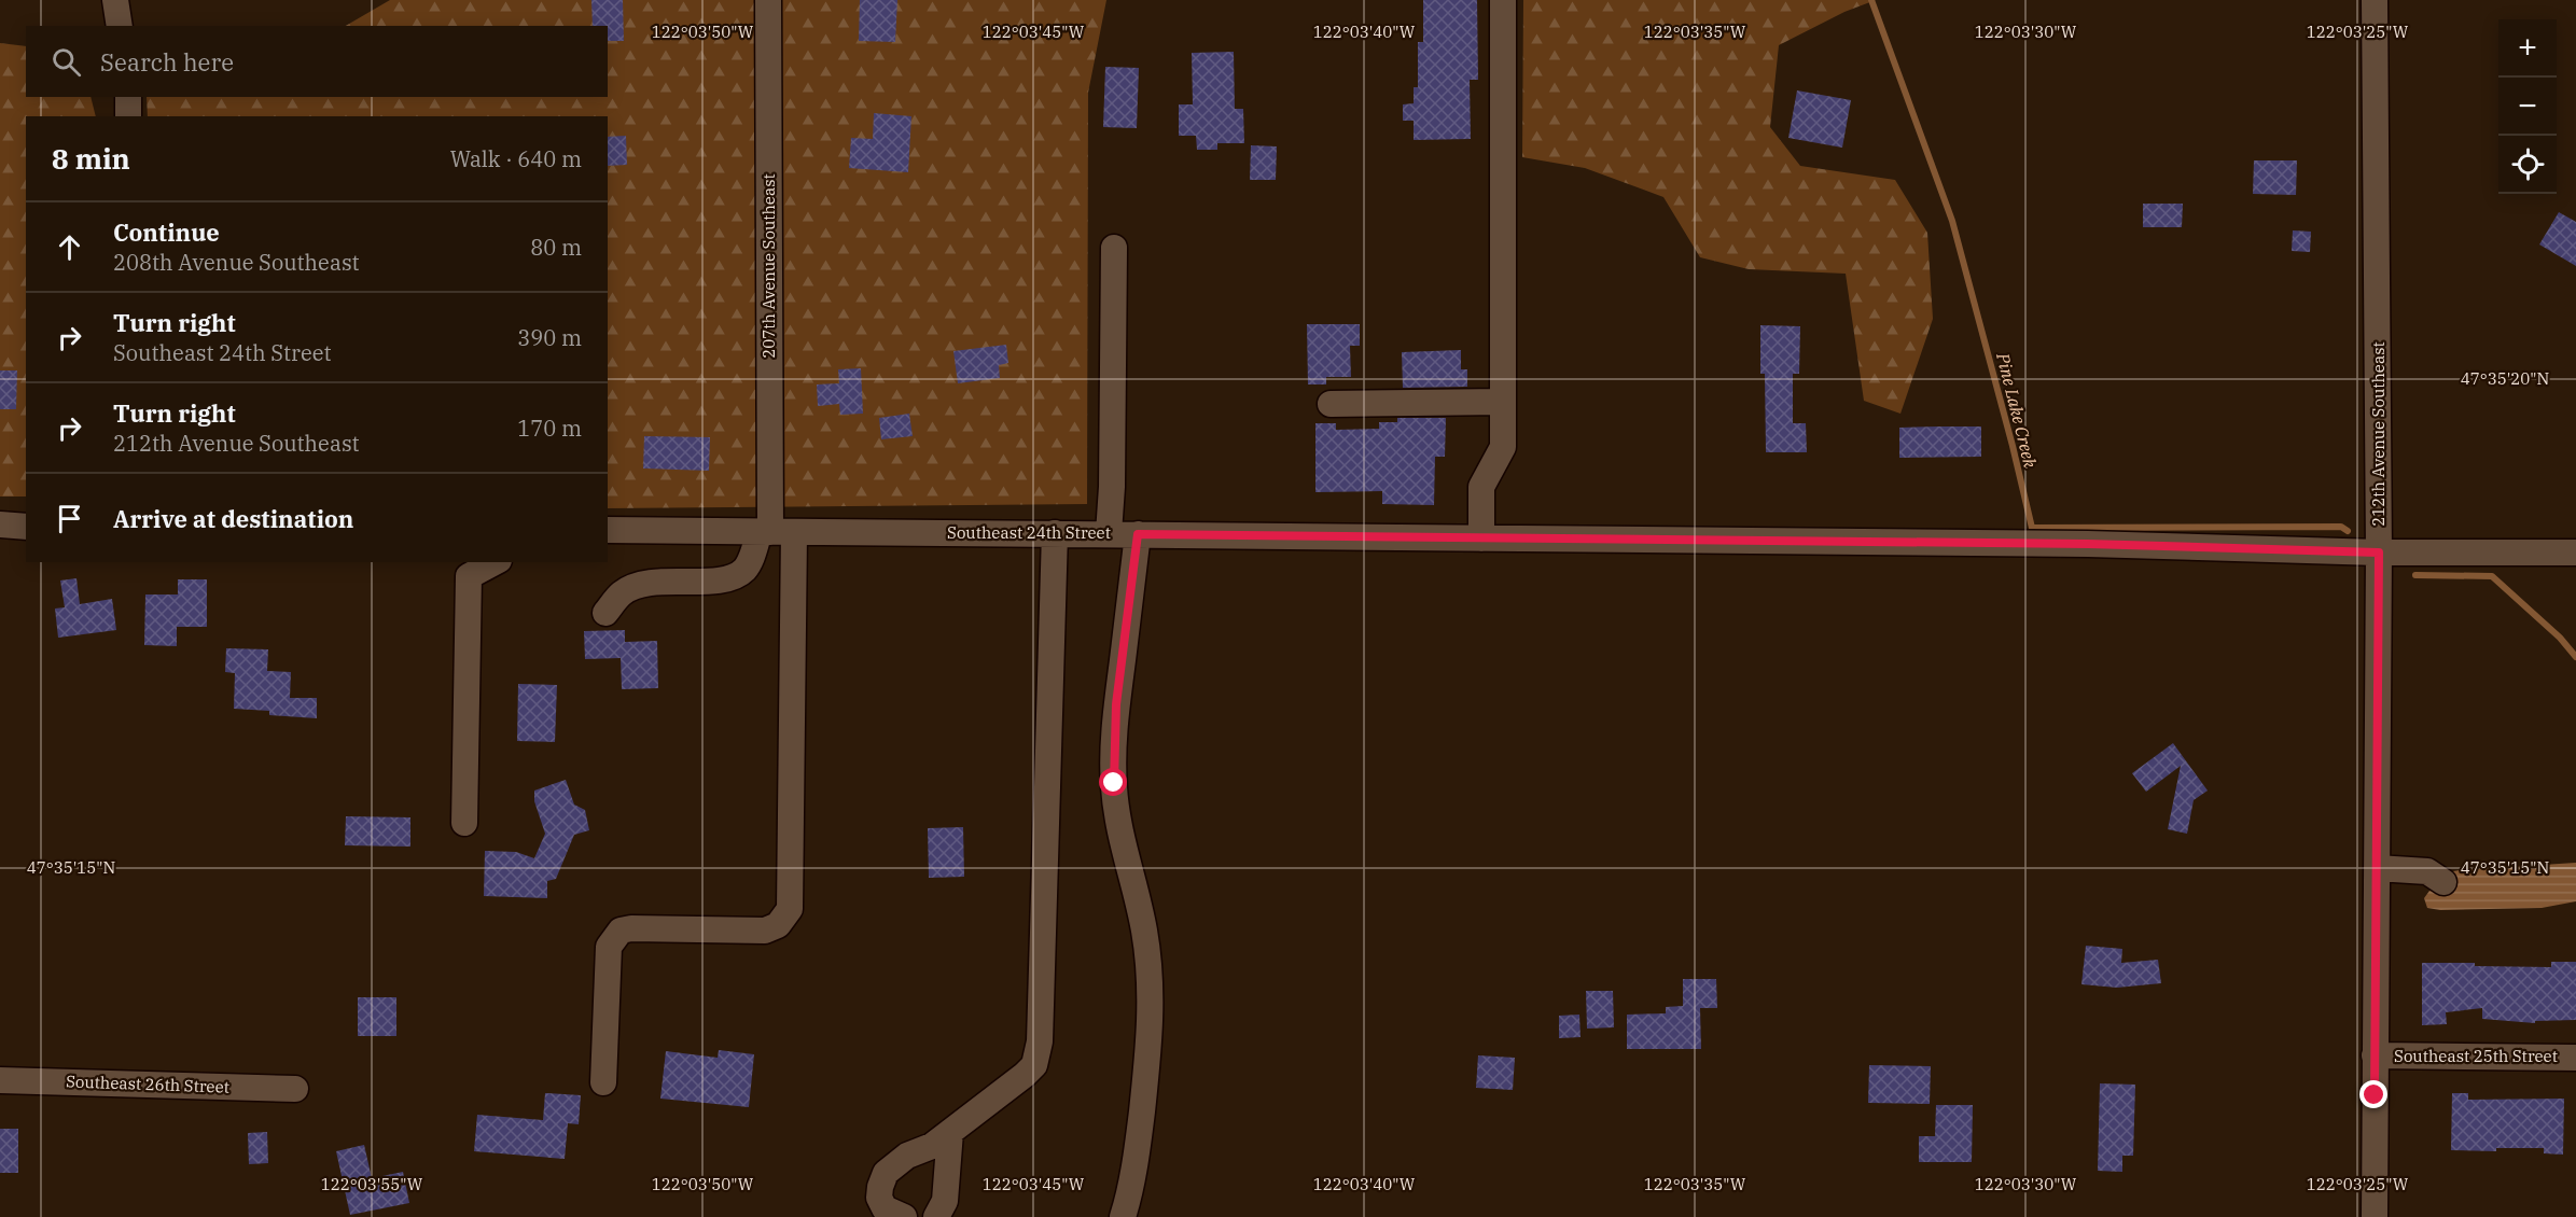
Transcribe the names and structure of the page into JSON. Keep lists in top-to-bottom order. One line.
{"streets":{"street":["207th Avenue Southeast","212th Avenue Southeast","Southeast 24th Street","Southeast 25th Street","Southeast 26th Street"]},"crossings":[["207th Avenue Southeast","Southeast 24th Street"],["212th Avenue Southeast","Southeast 24th Street"],["212th Avenue Southeast","Southeast 25th Street"]],"water":["Pine Lake Creek"],"page":{"map_buttons":["+","−"],"search":"Search here","heading":["8 min","Walk · 640 m"],"list":[["Continue","208th Avenue Southeast","80 m"],["Turn right","Southeast 24th Street","390 m"],["Turn right","212th Avenue Southeast","170 m"],"Arrive at destination"]},"coordinates":["122°03'50\"W","122°03'45\"W","122°03'40\"W","122°03'35\"W","122°03'30\"W","122°03'25\"W","47°35'20\"N","47°35'15\"N","122°03'55\"W"]}
